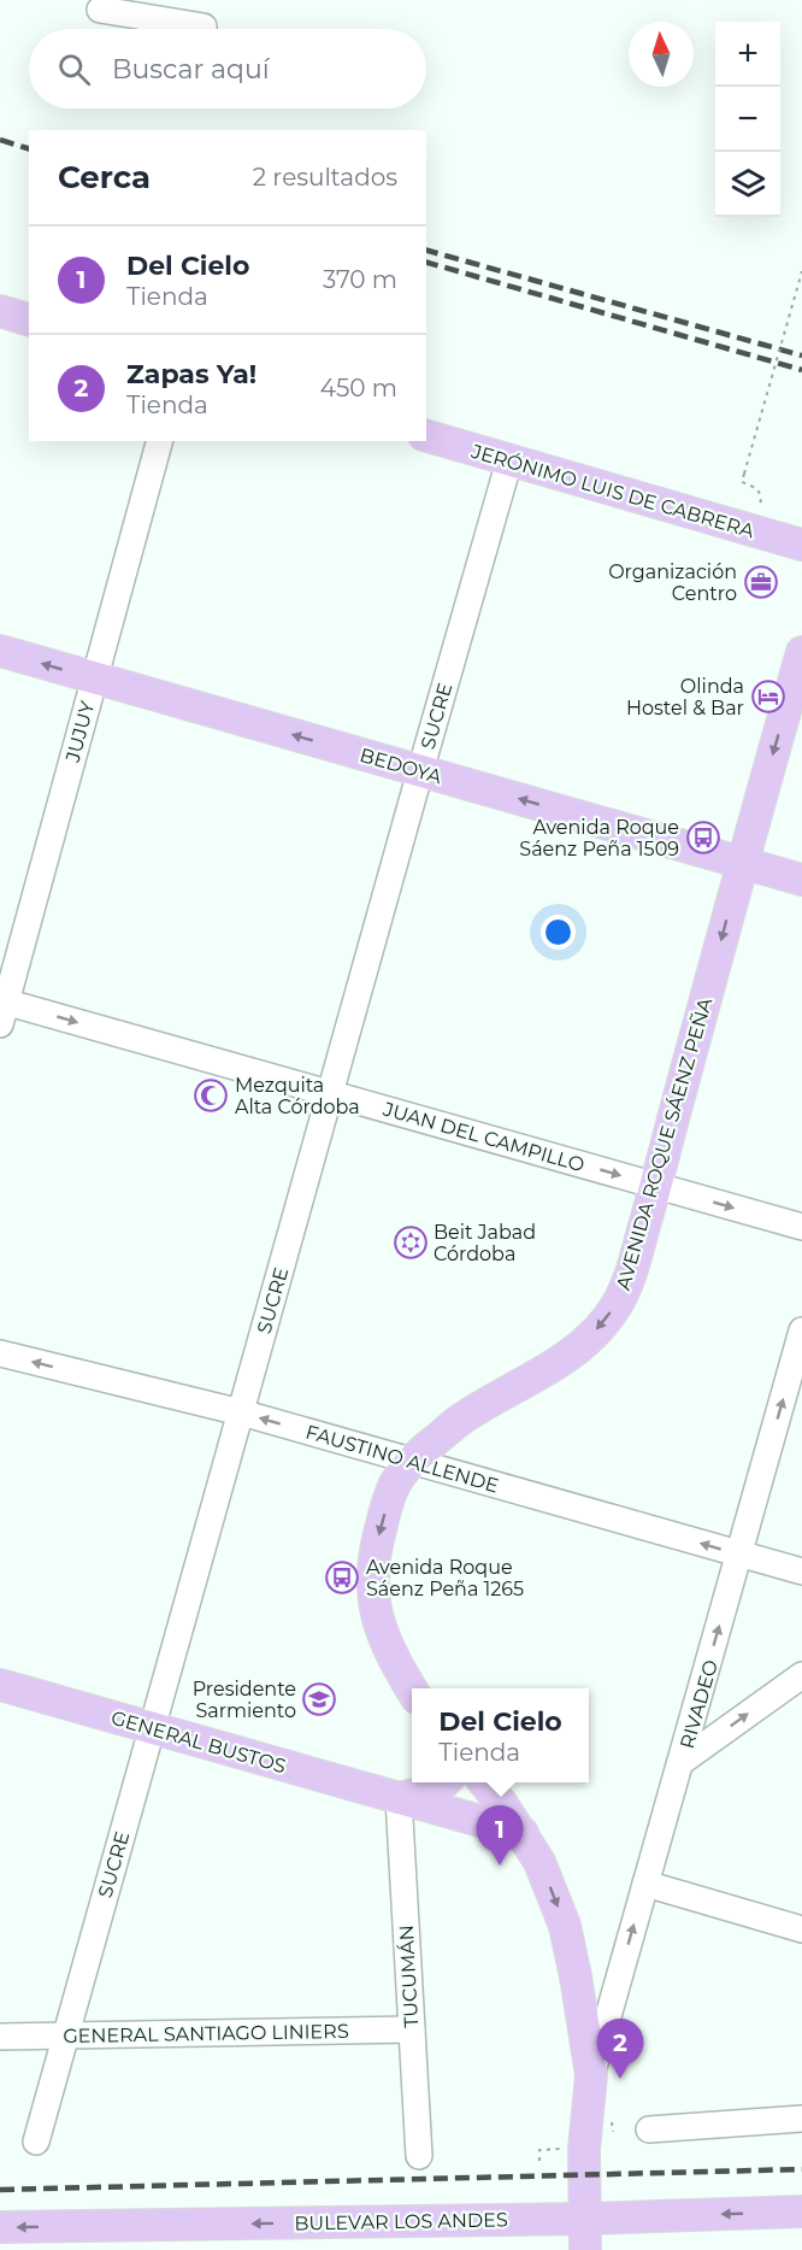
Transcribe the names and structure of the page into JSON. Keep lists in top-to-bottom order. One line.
{"streets":{"main road":["JERÓNIMO LUIS DE CABRERA","BEDOYA","AVENIDA ROQUE SÁENZ PEÑA","GENERAL BUSTOS","BULEVAR LOS ANDES"],"street":["SUCRE","JUJUY","JUAN DEL CAMPILLO","FAUSTINO ALLENDE","RIVADEO","TUCUMÁN","GENERAL SANTIAGO LINIERS"]},"crossings":[["JERÓNIMO LUIS DE CABRERA","SUCRE"],["SUCRE","BEDOYA"],["SUCRE","JUAN DEL CAMPILLO"],["SUCRE","FAUSTINO ALLENDE"],["SUCRE","GENERAL BUSTOS"],["SUCRE","GENERAL SANTIAGO LINIERS"],["JUJUY","BEDOYA"],["JUJUY","JUAN DEL CAMPILLO"],["BEDOYA","AVENIDA ROQUE SÁENZ PEÑA"],["JUAN DEL CAMPILLO","AVENIDA ROQUE SÁENZ PEÑA"],["AVENIDA ROQUE SÁENZ PEÑA","FAUSTINO ALLENDE"],["FAUSTINO ALLENDE","RIVADEO"],["GENERAL BUSTOS","TUCUMÁN"],["TUCUMÁN","GENERAL SANTIAGO LINIERS"]],"one_way":["BEDOYA","JUAN DEL CAMPILLO","AVENIDA ROQUE SÁENZ PEÑA","FAUSTINO ALLENDE","RIVADEO","BULEVAR LOS ANDES"],"places":{"office":["Organización Centro"],"hotel":["Olinda Hostel & Bar"],"bus stop":["Avenida Roque Sáenz Peña 1509","Avenida Roque Sáenz Peña 1265"],"mosque":["Mezquita Alta Córdoba"],"synagogue":["Beit Jabad Córdoba"],"school or university":["Presidente Sarmiento"]},"north":"top","page":{"map_buttons":["+","−"],"search":"Buscar aquí","heading":["Cerca","2 resultados"],"list":[{"mark":"1","name":"Del Cielo","note":"Tienda","value":"370 m"},{"mark":"2","name":"Zapas Ya!","note":"Tienda","value":"450 m"}],"popup":["Del Cielo","Tienda"],"pins":["1","2"]}}
